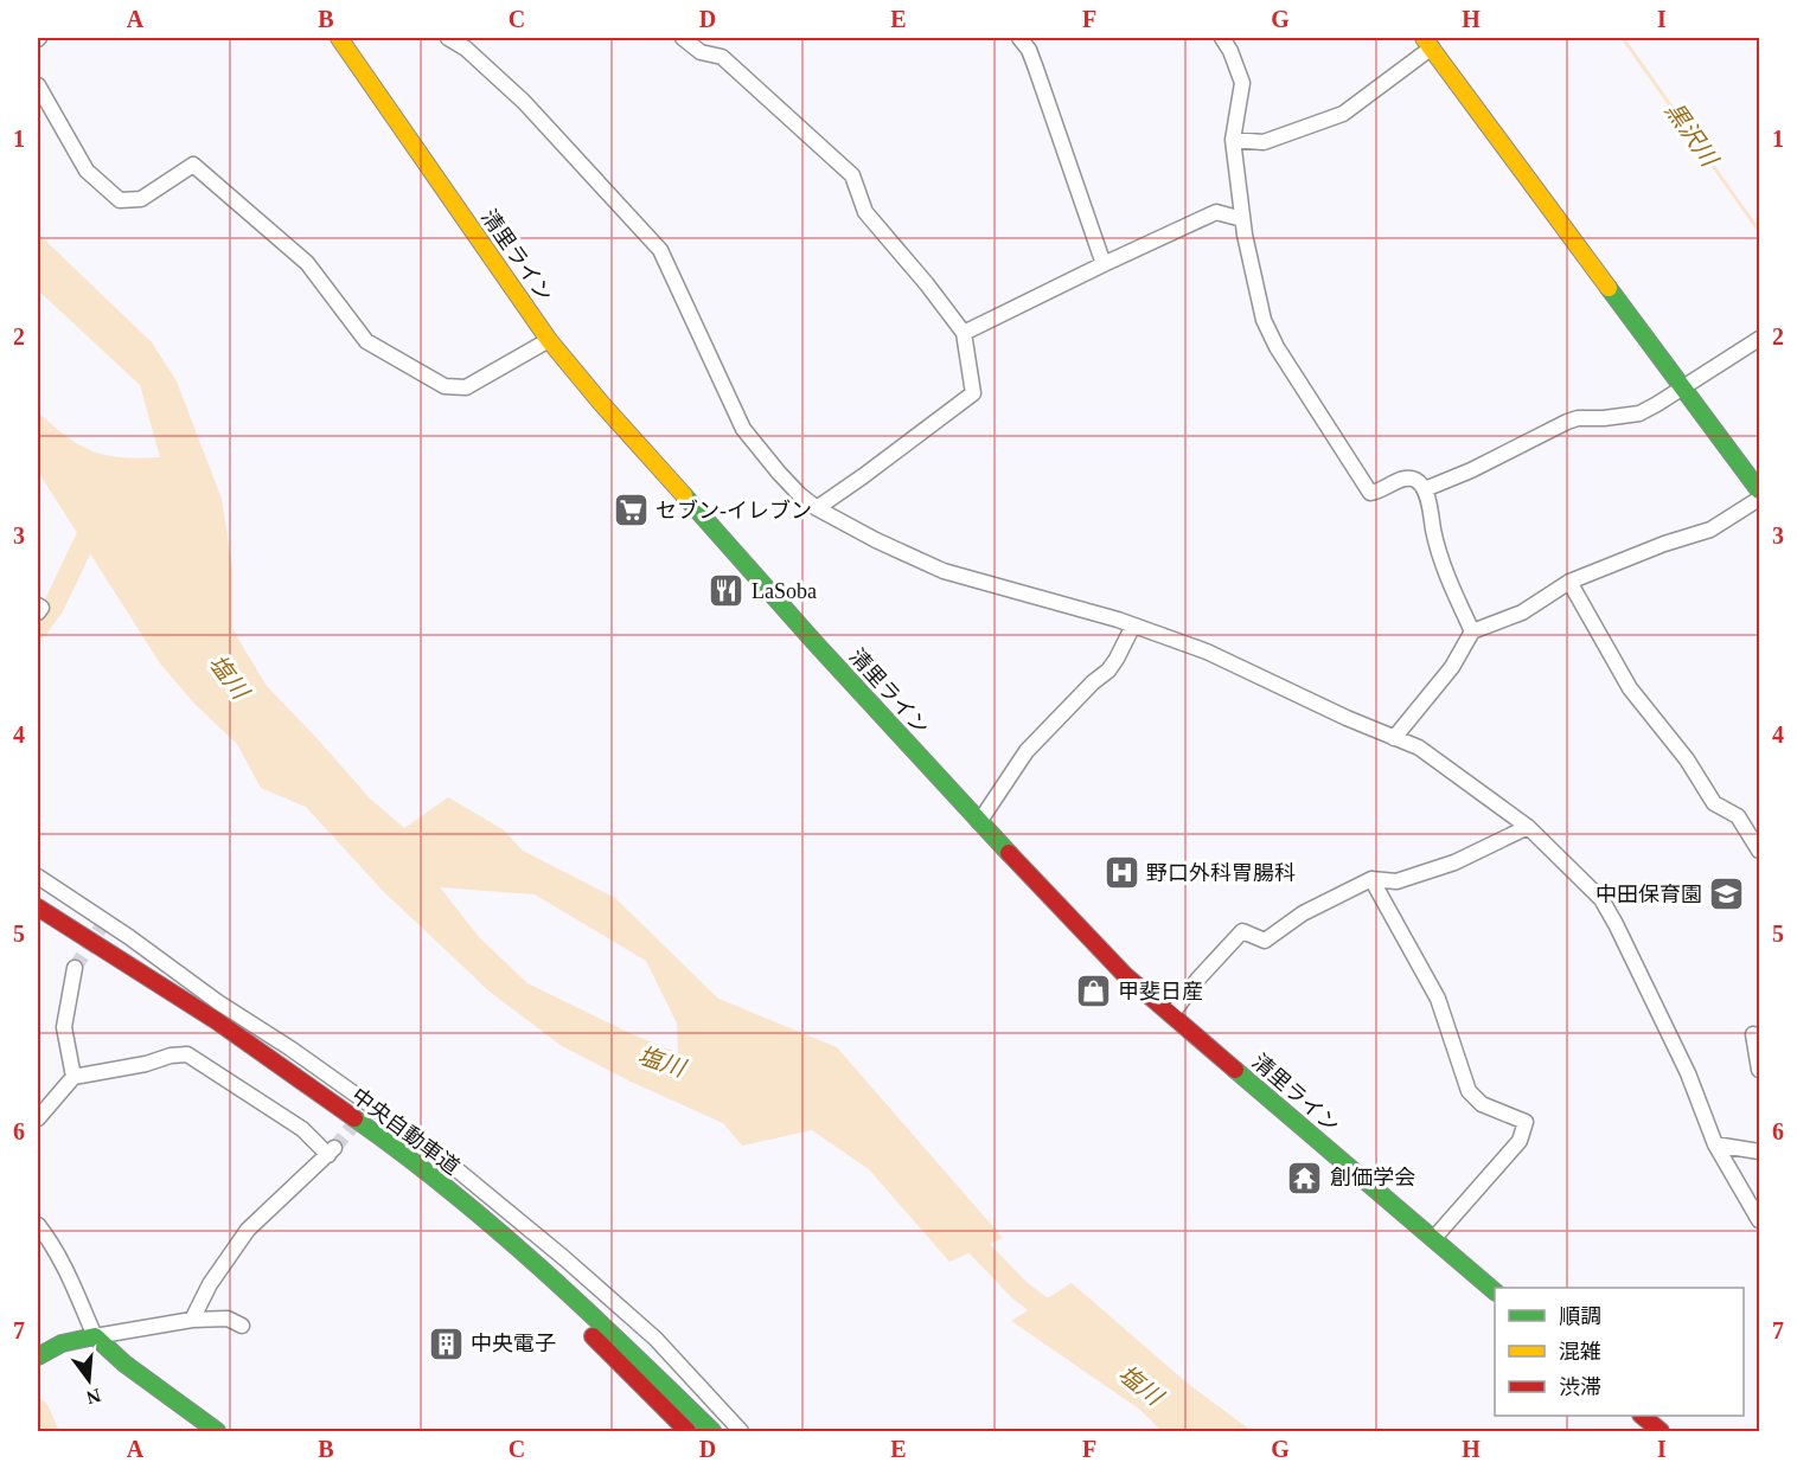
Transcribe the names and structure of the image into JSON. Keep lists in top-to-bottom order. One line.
{"streets":{"main road":["清里ライン","中央自動車道"]},"water":["黒沢川","塩川"],"places":{"supermarket":["セブン-イレブン"],"restaurant":["LaSoba"],"hospital":["野口外科胃腸科"],"school or university":["中田保育園"],"shop":["甲斐日産"],"temple":["創価学会"],"building":["中央電子"]},"legend":["順調","混雑","渋滞"],"north":"bottom","grid":{"columns":["A","B","C","D","E","F","G","H","I"],"rows":["1","2","3","4","5","6","7"]}}
